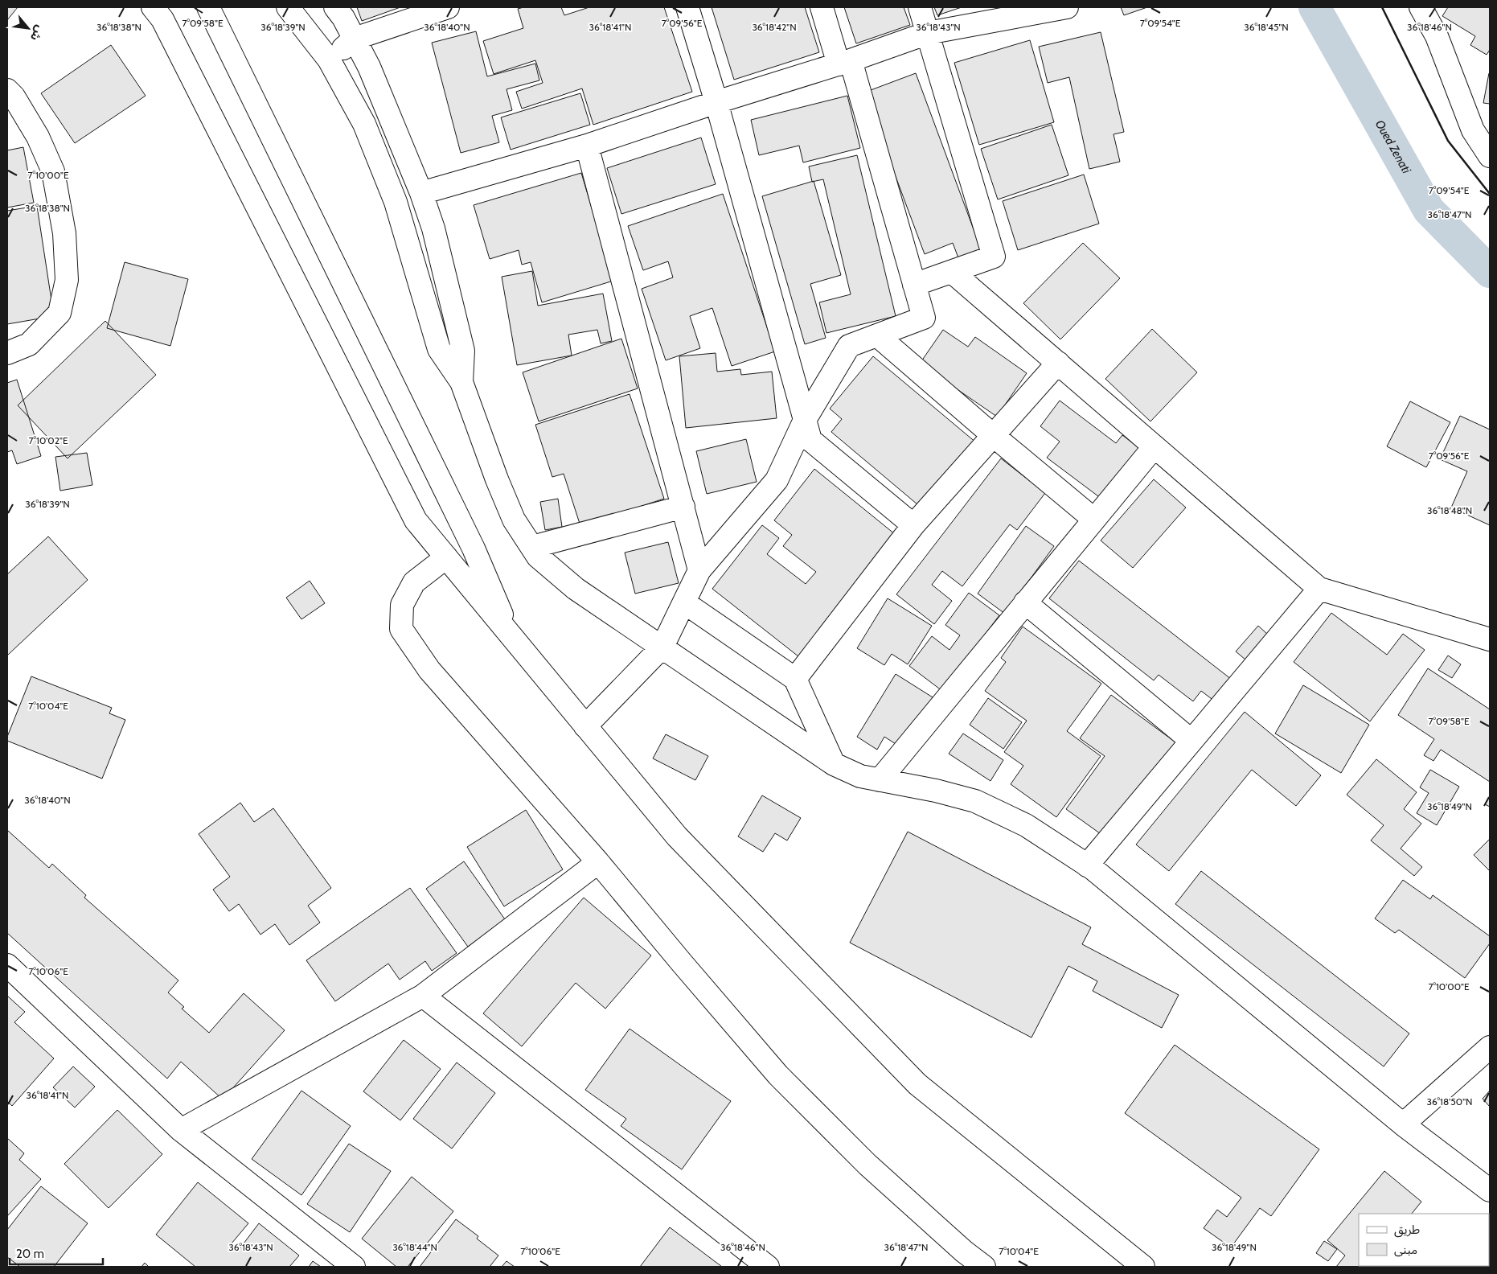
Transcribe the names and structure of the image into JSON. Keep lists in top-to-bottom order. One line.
{"water":["Oued Zenati"],"legend":["طريق","مبنى"],"scale_bar":"20 m","north":"bottom right","coordinates":["7°09'56\"E","7°09'54\"E","7°09'58\"E","36°18'38\"N","36°18'39\"N","36°18'40\"N","36°18'41\"N","36°18'42\"N","36°18'43\"N","36°18'45\"N","36°18'46\"N","7°10'00\"E","36°18'47\"N","7°10'02\"E","36°18'48\"N","7°10'04\"E","36°18'49\"N","7°10'06\"E","36°18'50\"N","36°18'44\"N"]}
